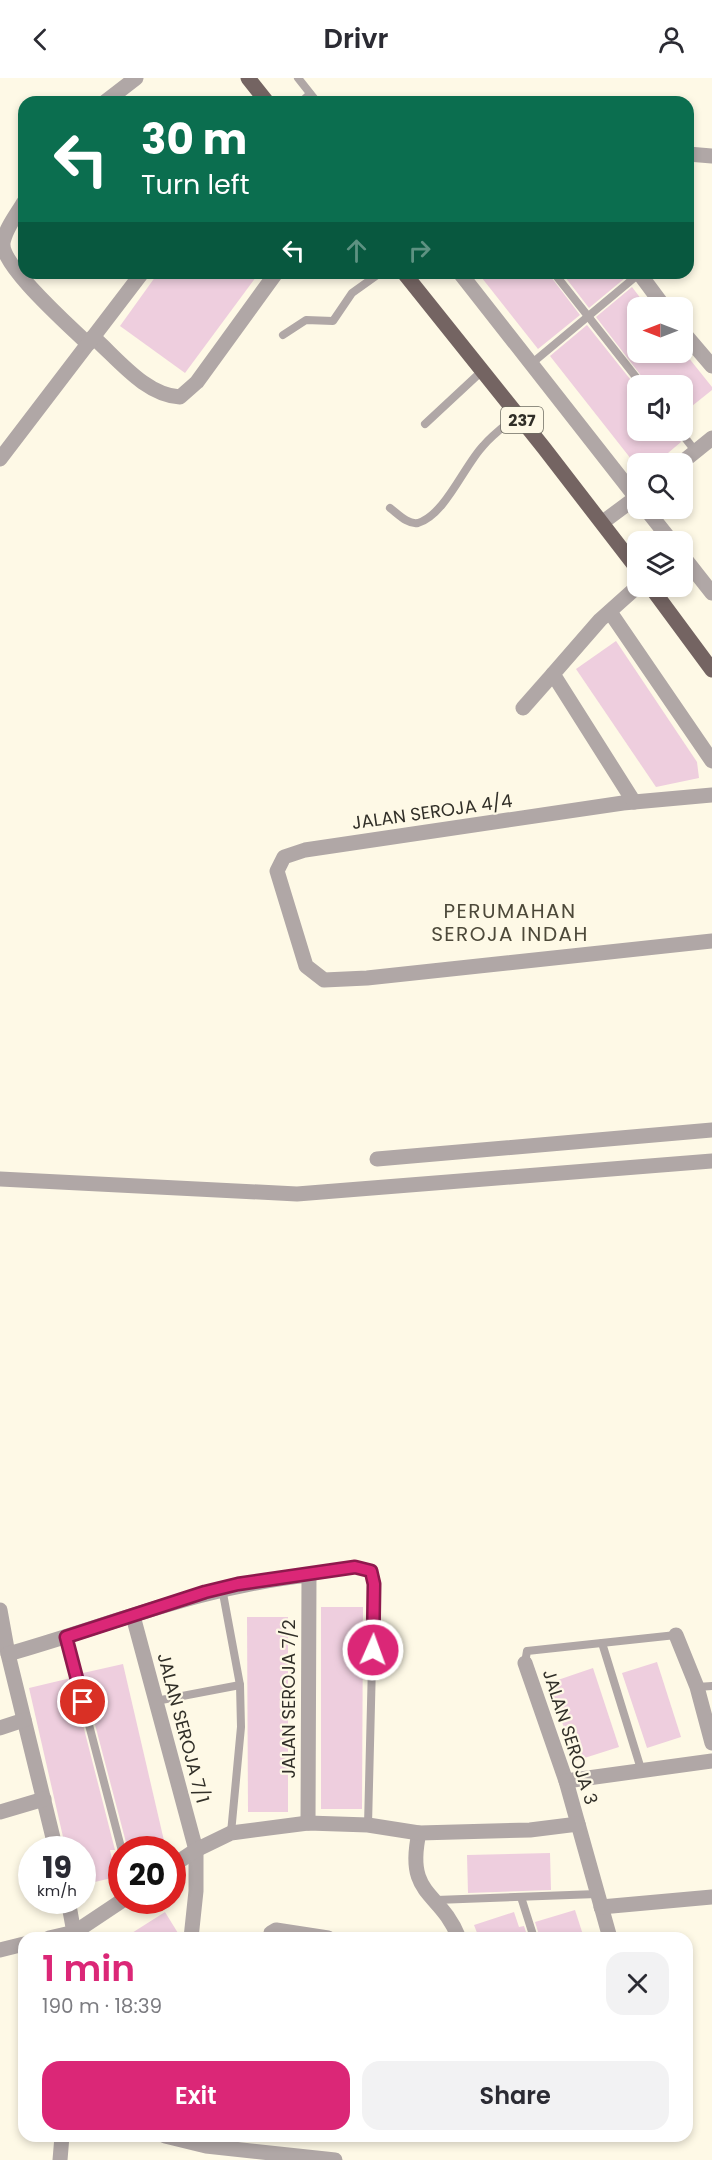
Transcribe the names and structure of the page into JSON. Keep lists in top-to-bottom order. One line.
{"streets":{"main road":["237"],"street":["JALAN SEROJA 4/4","JALAN SEROJA 7/2","JALAN SEROJA 7/1","JALAN SEROJA 3"]},"districts":["PERUMAHAN SEROJA INDAH"],"north":"left","page":{"header":"Drivr","turn":["30 m","Turn left"],"speed":"19 km/h","limit":"20","heading":["1 min","190 m · 18:39"],"buttons":["Exit","Share"]}}
